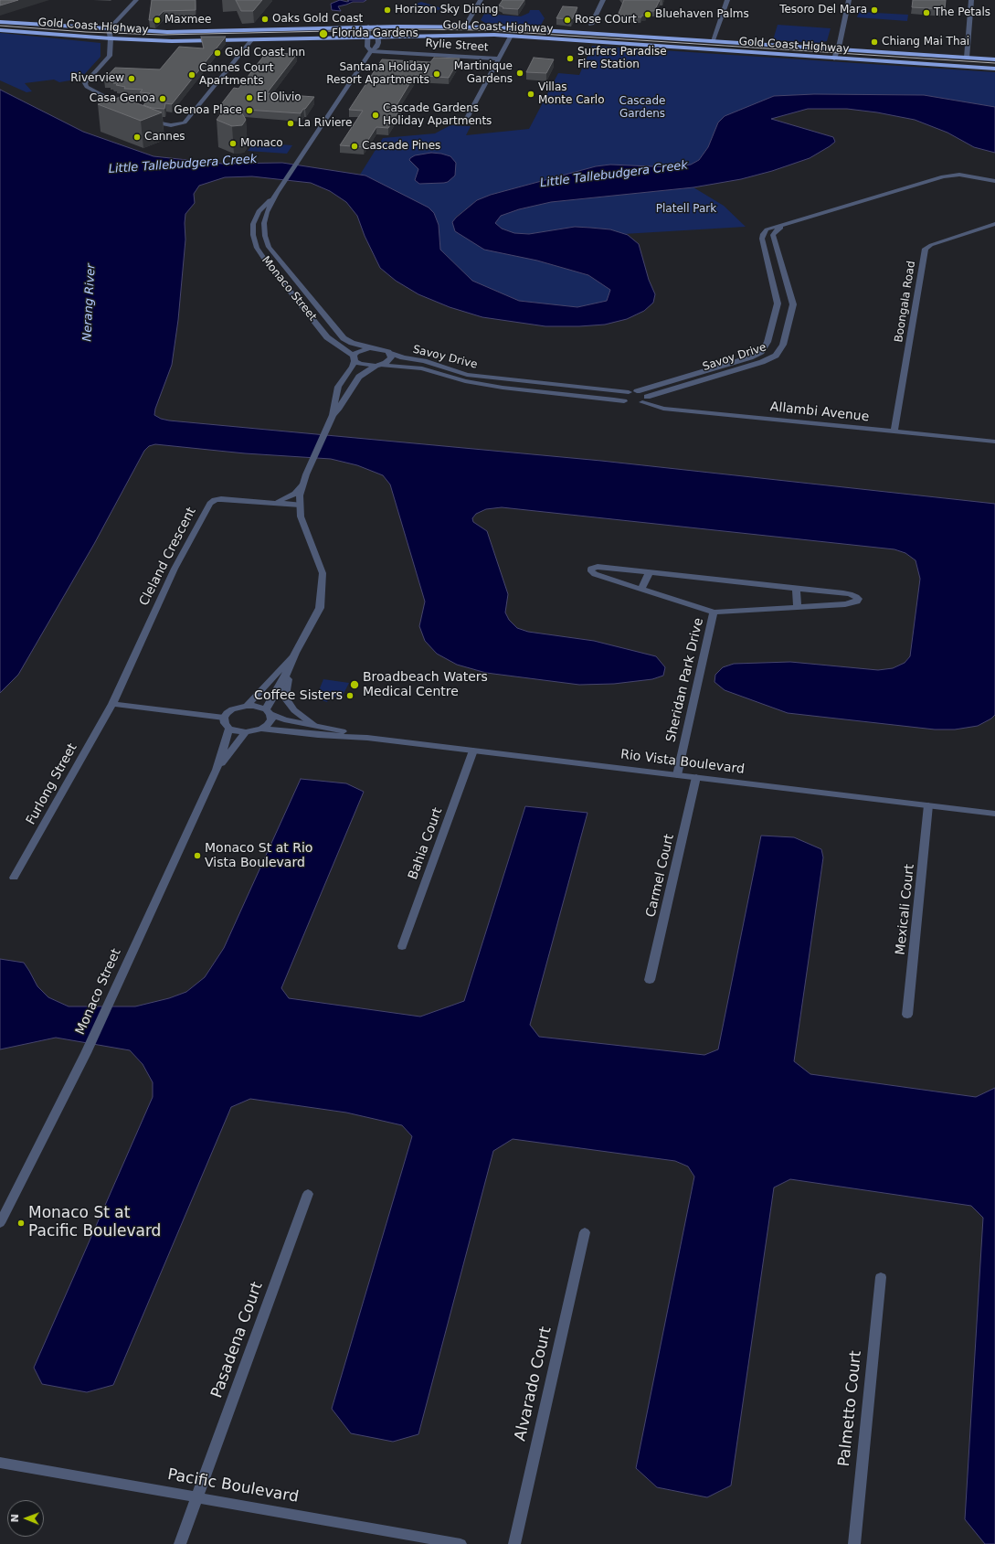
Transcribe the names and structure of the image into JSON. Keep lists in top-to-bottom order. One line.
{"streets":{"highway":["Gold Coast Highway"],"street":["Rylie Street","Monaco Street","Boongala Road","Savoy Drive","Allambi Avenue","Cleland Crescent","Sheridan Park Drive","Rio Vista Boulevard","Furlong Street","Bahia Court","Carmel Court","Mexicali Court","Pasadena Court","Alvarado Court","Palmetto Court","Pacific Boulevard"]},"crossings":[["Gold Coast Highway","Monaco Street"],["Rylie Street","Monaco Street"],["Monaco Street","Savoy Drive"],["Monaco Street","Rio Vista Boulevard"],["Boongala Road","Allambi Avenue"],["Savoy Drive","Allambi Avenue"],["Cleland Crescent","Furlong Street"],["Sheridan Park Drive","Rio Vista Boulevard"],["Rio Vista Boulevard","Bahia Court"],["Rio Vista Boulevard","Carmel Court"],["Rio Vista Boulevard","Mexicali Court"],["Pasadena Court","Pacific Boulevard"]],"water":["Little Tallebudgera Creek","Nerang River"],"parks":["Cascade Gardens","Platell Park"],"places":["Horizon Sky Dining","Tesoro Del Mara","The Petals","Bluehaven Palms","Oaks Gold Coast","Maxmee","Rose COurt","Florida Gardens","Chiang Mai Thai","Gold Coast Inn","Surfers Paradise Fire Station","Martinique Gardens","Santana Holiday Resort Apartments","Cannes Court Apartments","Riverview","Villas Monte Carlo","El Olivio","Casa Genoa","Genoa Place","Cascade Gardens Holiday Apartments","La Riviere","Cannes","Monaco","Cascade Pines","Broadbeach Waters Medical Centre","Coffee Sisters","Monaco St at Rio Vista Boulevard","Monaco St at Pacific Boulevard"],"north":"left"}
